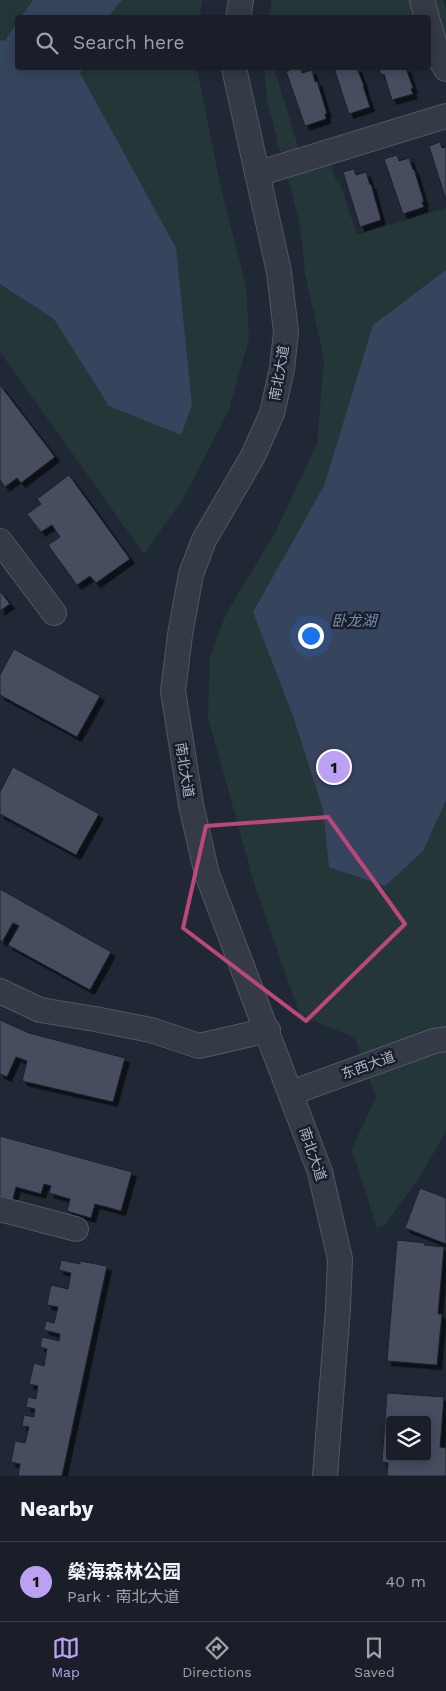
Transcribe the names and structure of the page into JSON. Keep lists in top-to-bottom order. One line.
{"streets":{"street":["南北大道","东西大道"]},"crossings":[["南北大道","东西大道"]],"water":["卧龙湖"],"page":{"search":"Search here","pins":"1","heading":"Nearby","list":[{"mark":"1","name":"燊海森林公园","note":"Park · 南北大道","value":"40 m"}],"nav":["Map","Directions","Saved"]}}
